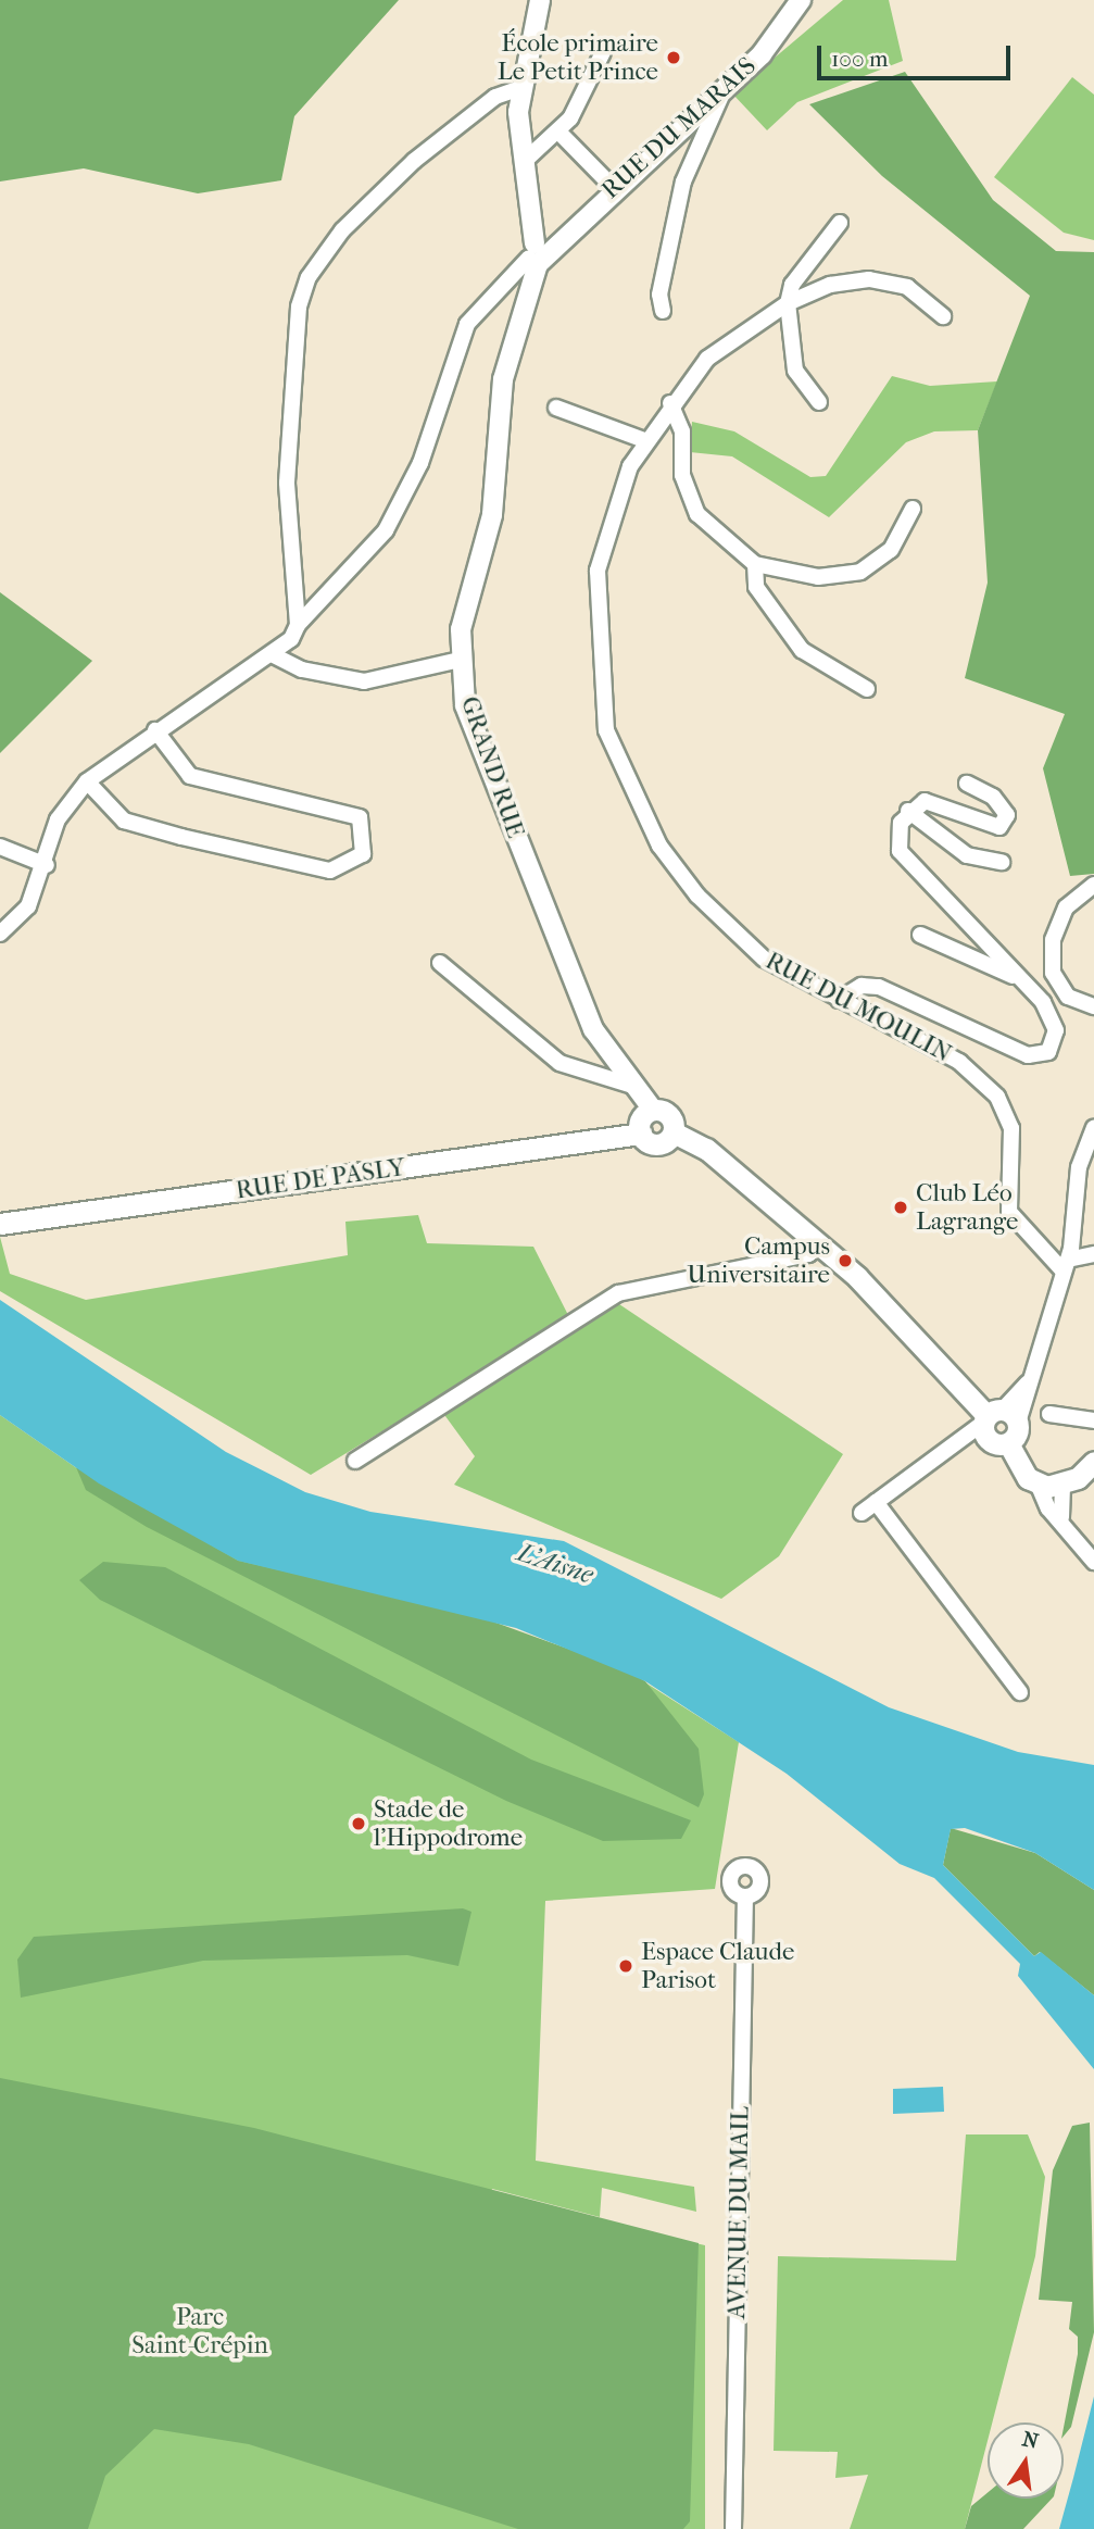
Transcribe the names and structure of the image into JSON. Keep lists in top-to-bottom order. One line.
{"streets":{"main road":["RUE DE PASLY"],"street":["RUE DU MARAIS","GRAND RUE","RUE DU MOULIN","AVENUE DU MAIL"]},"crossings":[["RUE DU MARAIS","GRAND RUE"],["GRAND RUE","RUE DE PASLY"]],"water":["L'Aisne"],"parks":["Parc Saint-Crépin"],"places":["École primaire Le Petit Prince","Club Léo Lagrange","Campus Universitaire","Stade de l'Hippodrome","Espace Claude Parisot"],"scale_bar":"100 m","north":"top"}
